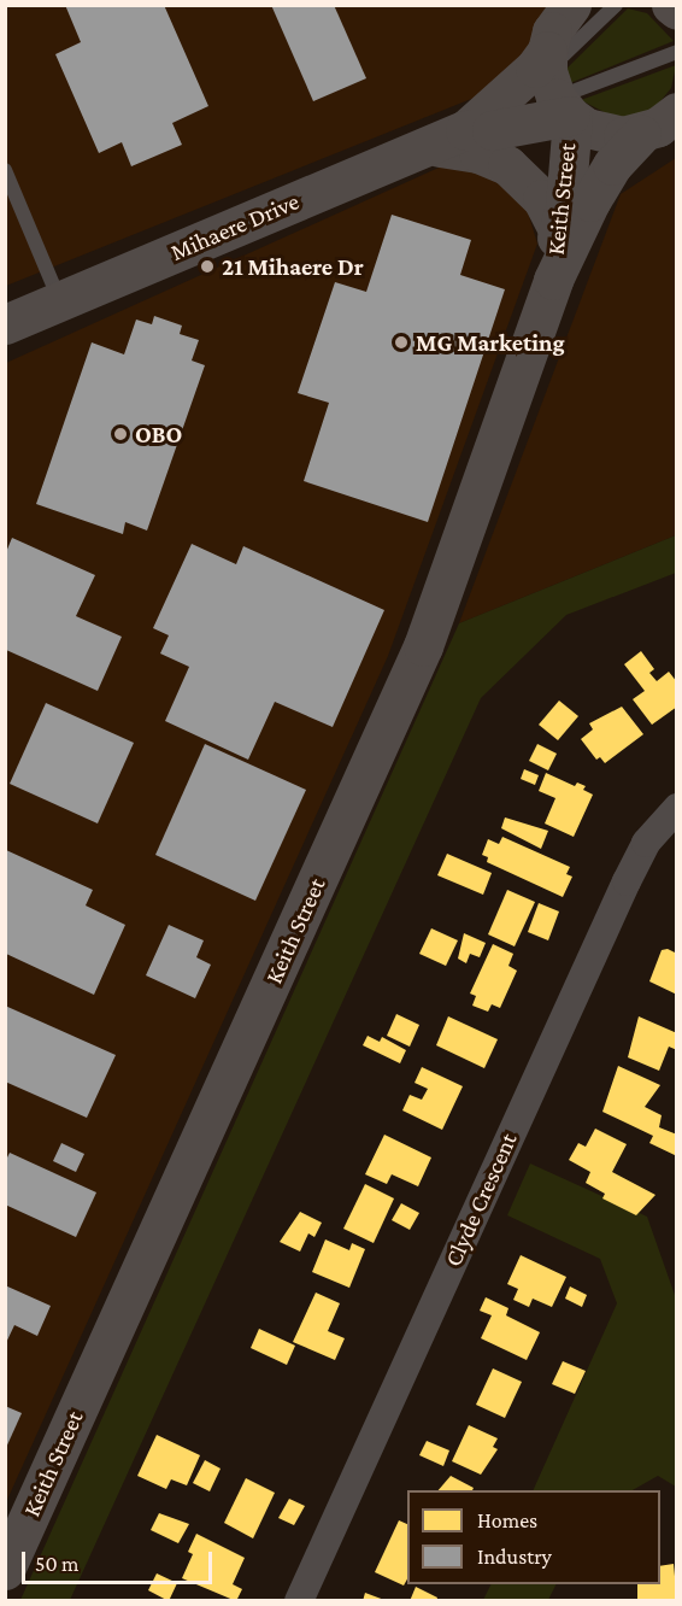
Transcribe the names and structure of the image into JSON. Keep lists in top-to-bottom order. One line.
{"streets":{"street":["Keith Street","Mihaere Drive","Clyde Crescent"]},"crossings":[["Keith Street","Mihaere Drive"]],"places":["21 Mihaere Dr","MG Marketing","OBO"],"legend":["Homes","Industry"],"scale_bar":"50 m"}
